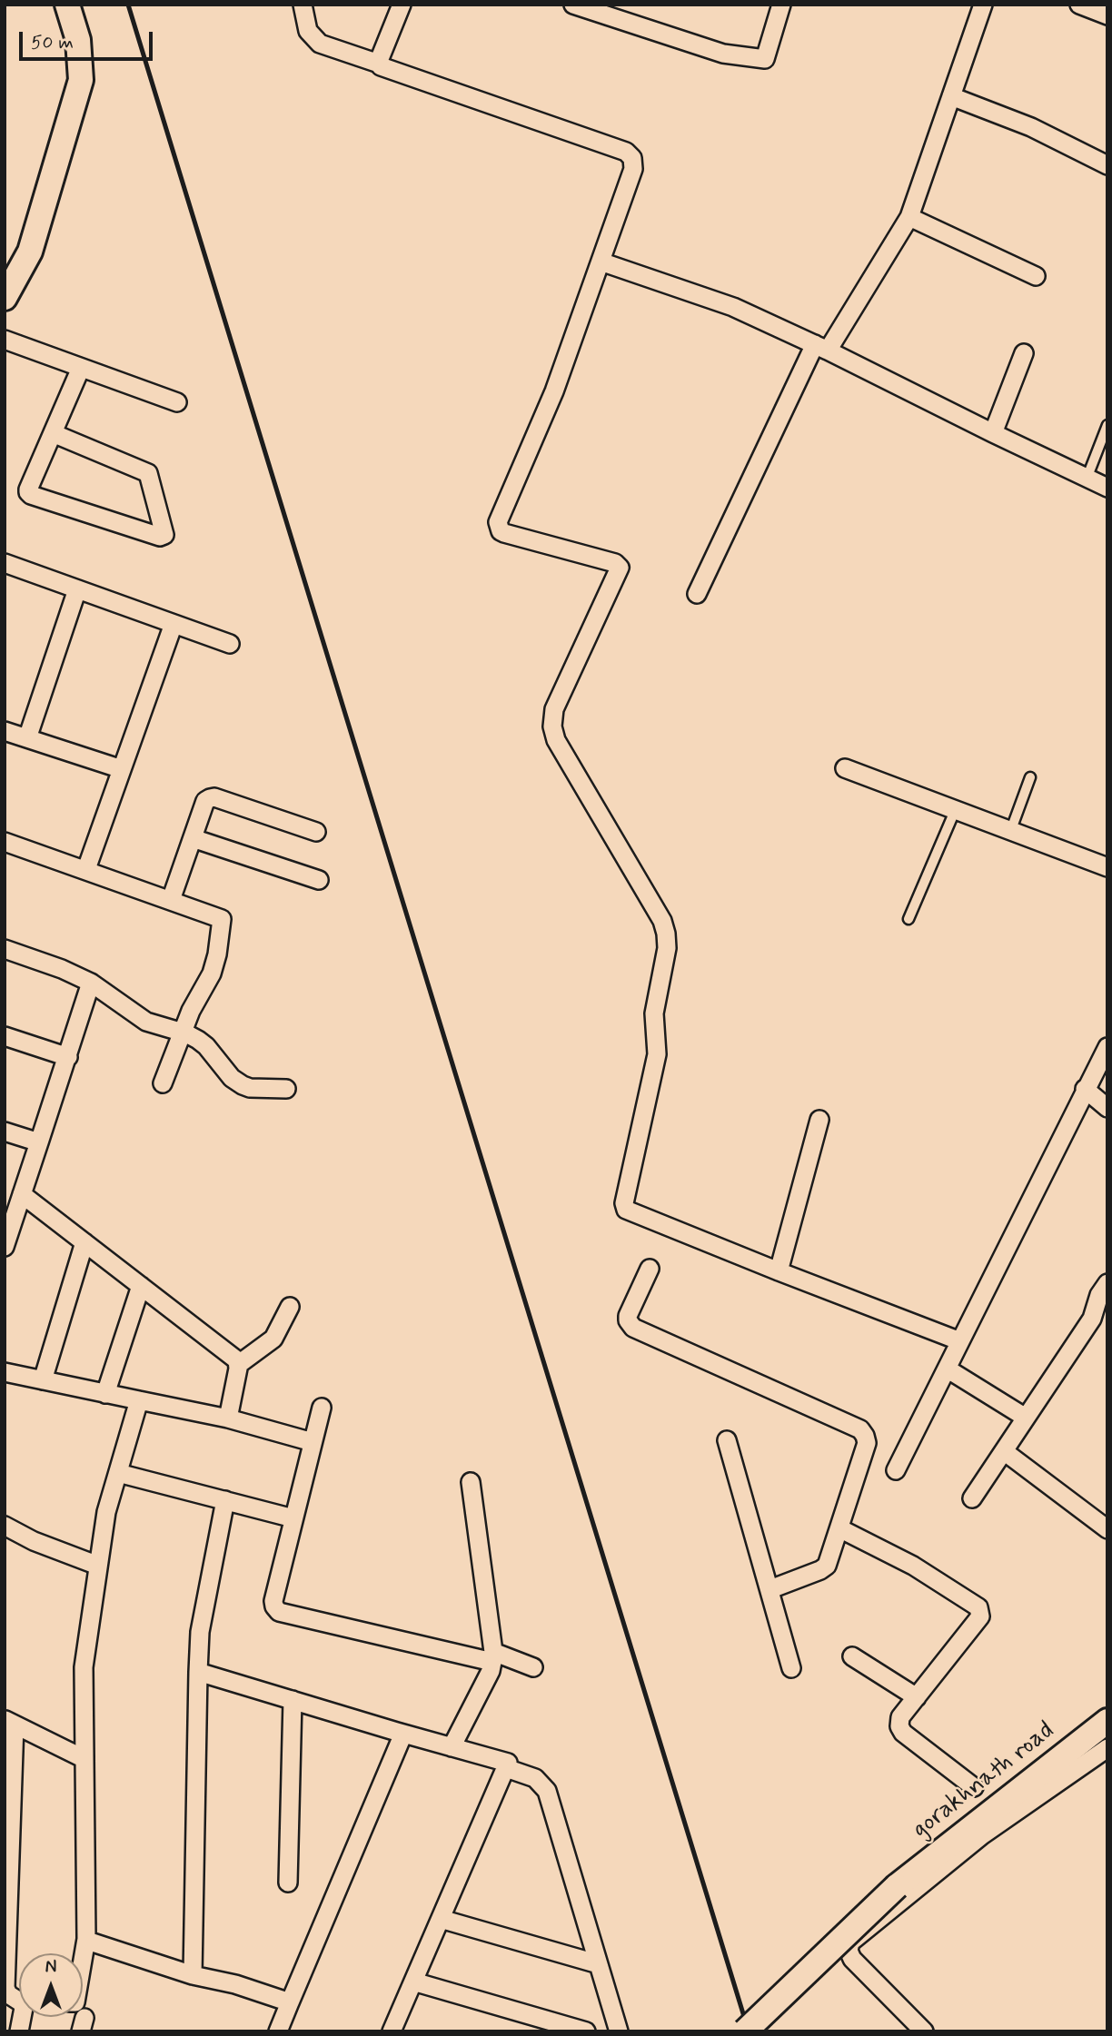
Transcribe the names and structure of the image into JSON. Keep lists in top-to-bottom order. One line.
{"streets":{"street":["gorakhnath road"]},"scale_bar":"50 m","north":"top"}
